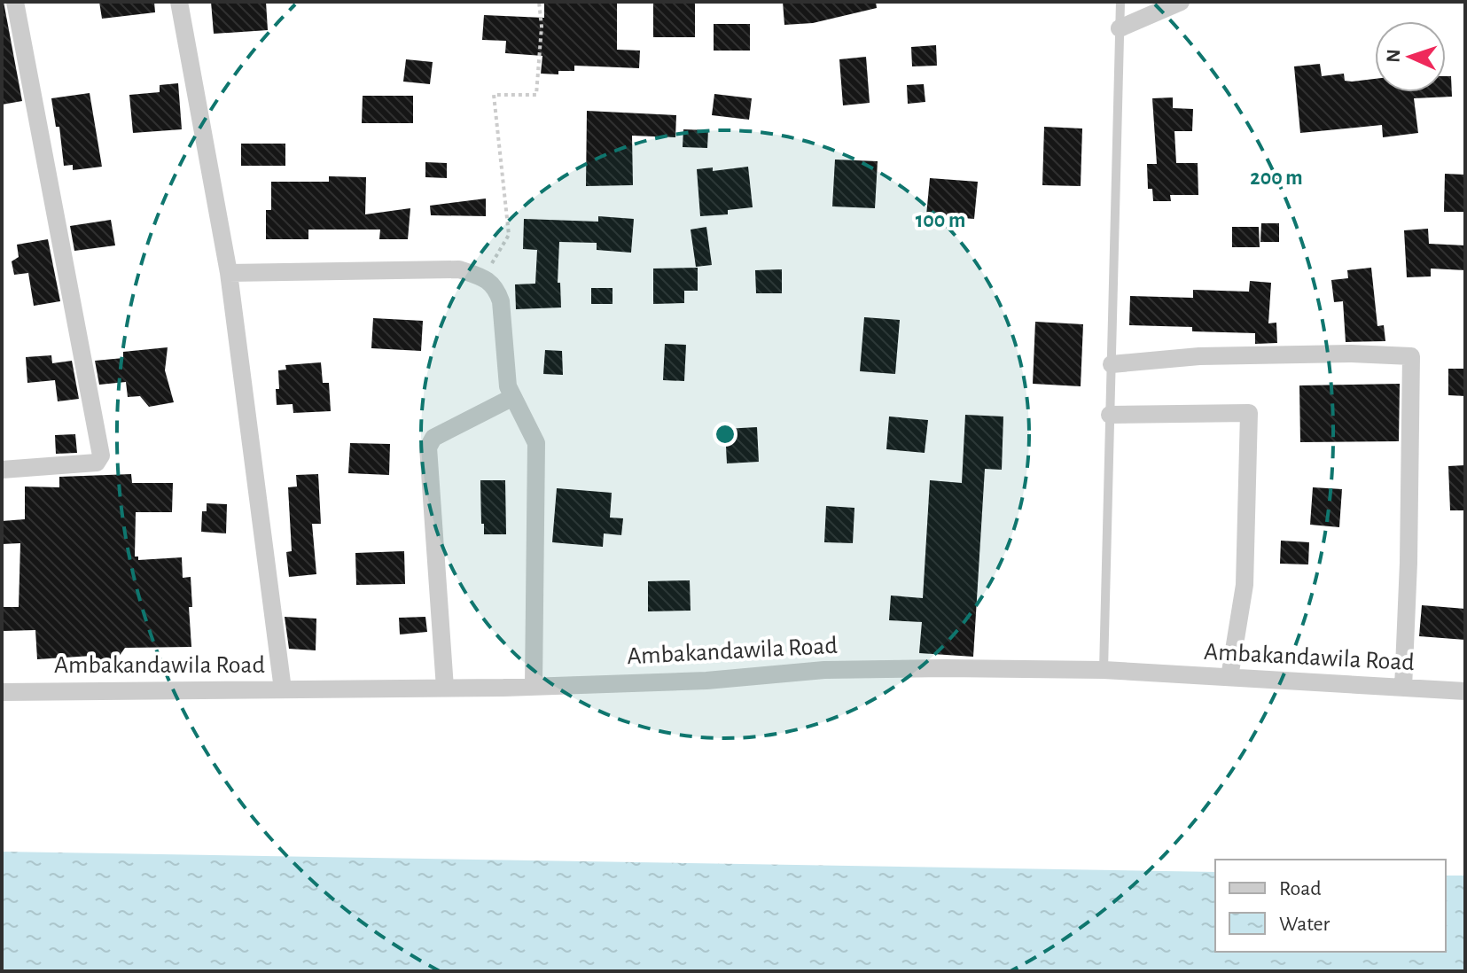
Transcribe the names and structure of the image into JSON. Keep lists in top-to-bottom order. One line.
{"streets":{"street":["Ambakandawila Road"]},"legend":["Road","Water"],"north":"left","rings":["200 m","100 m"]}
